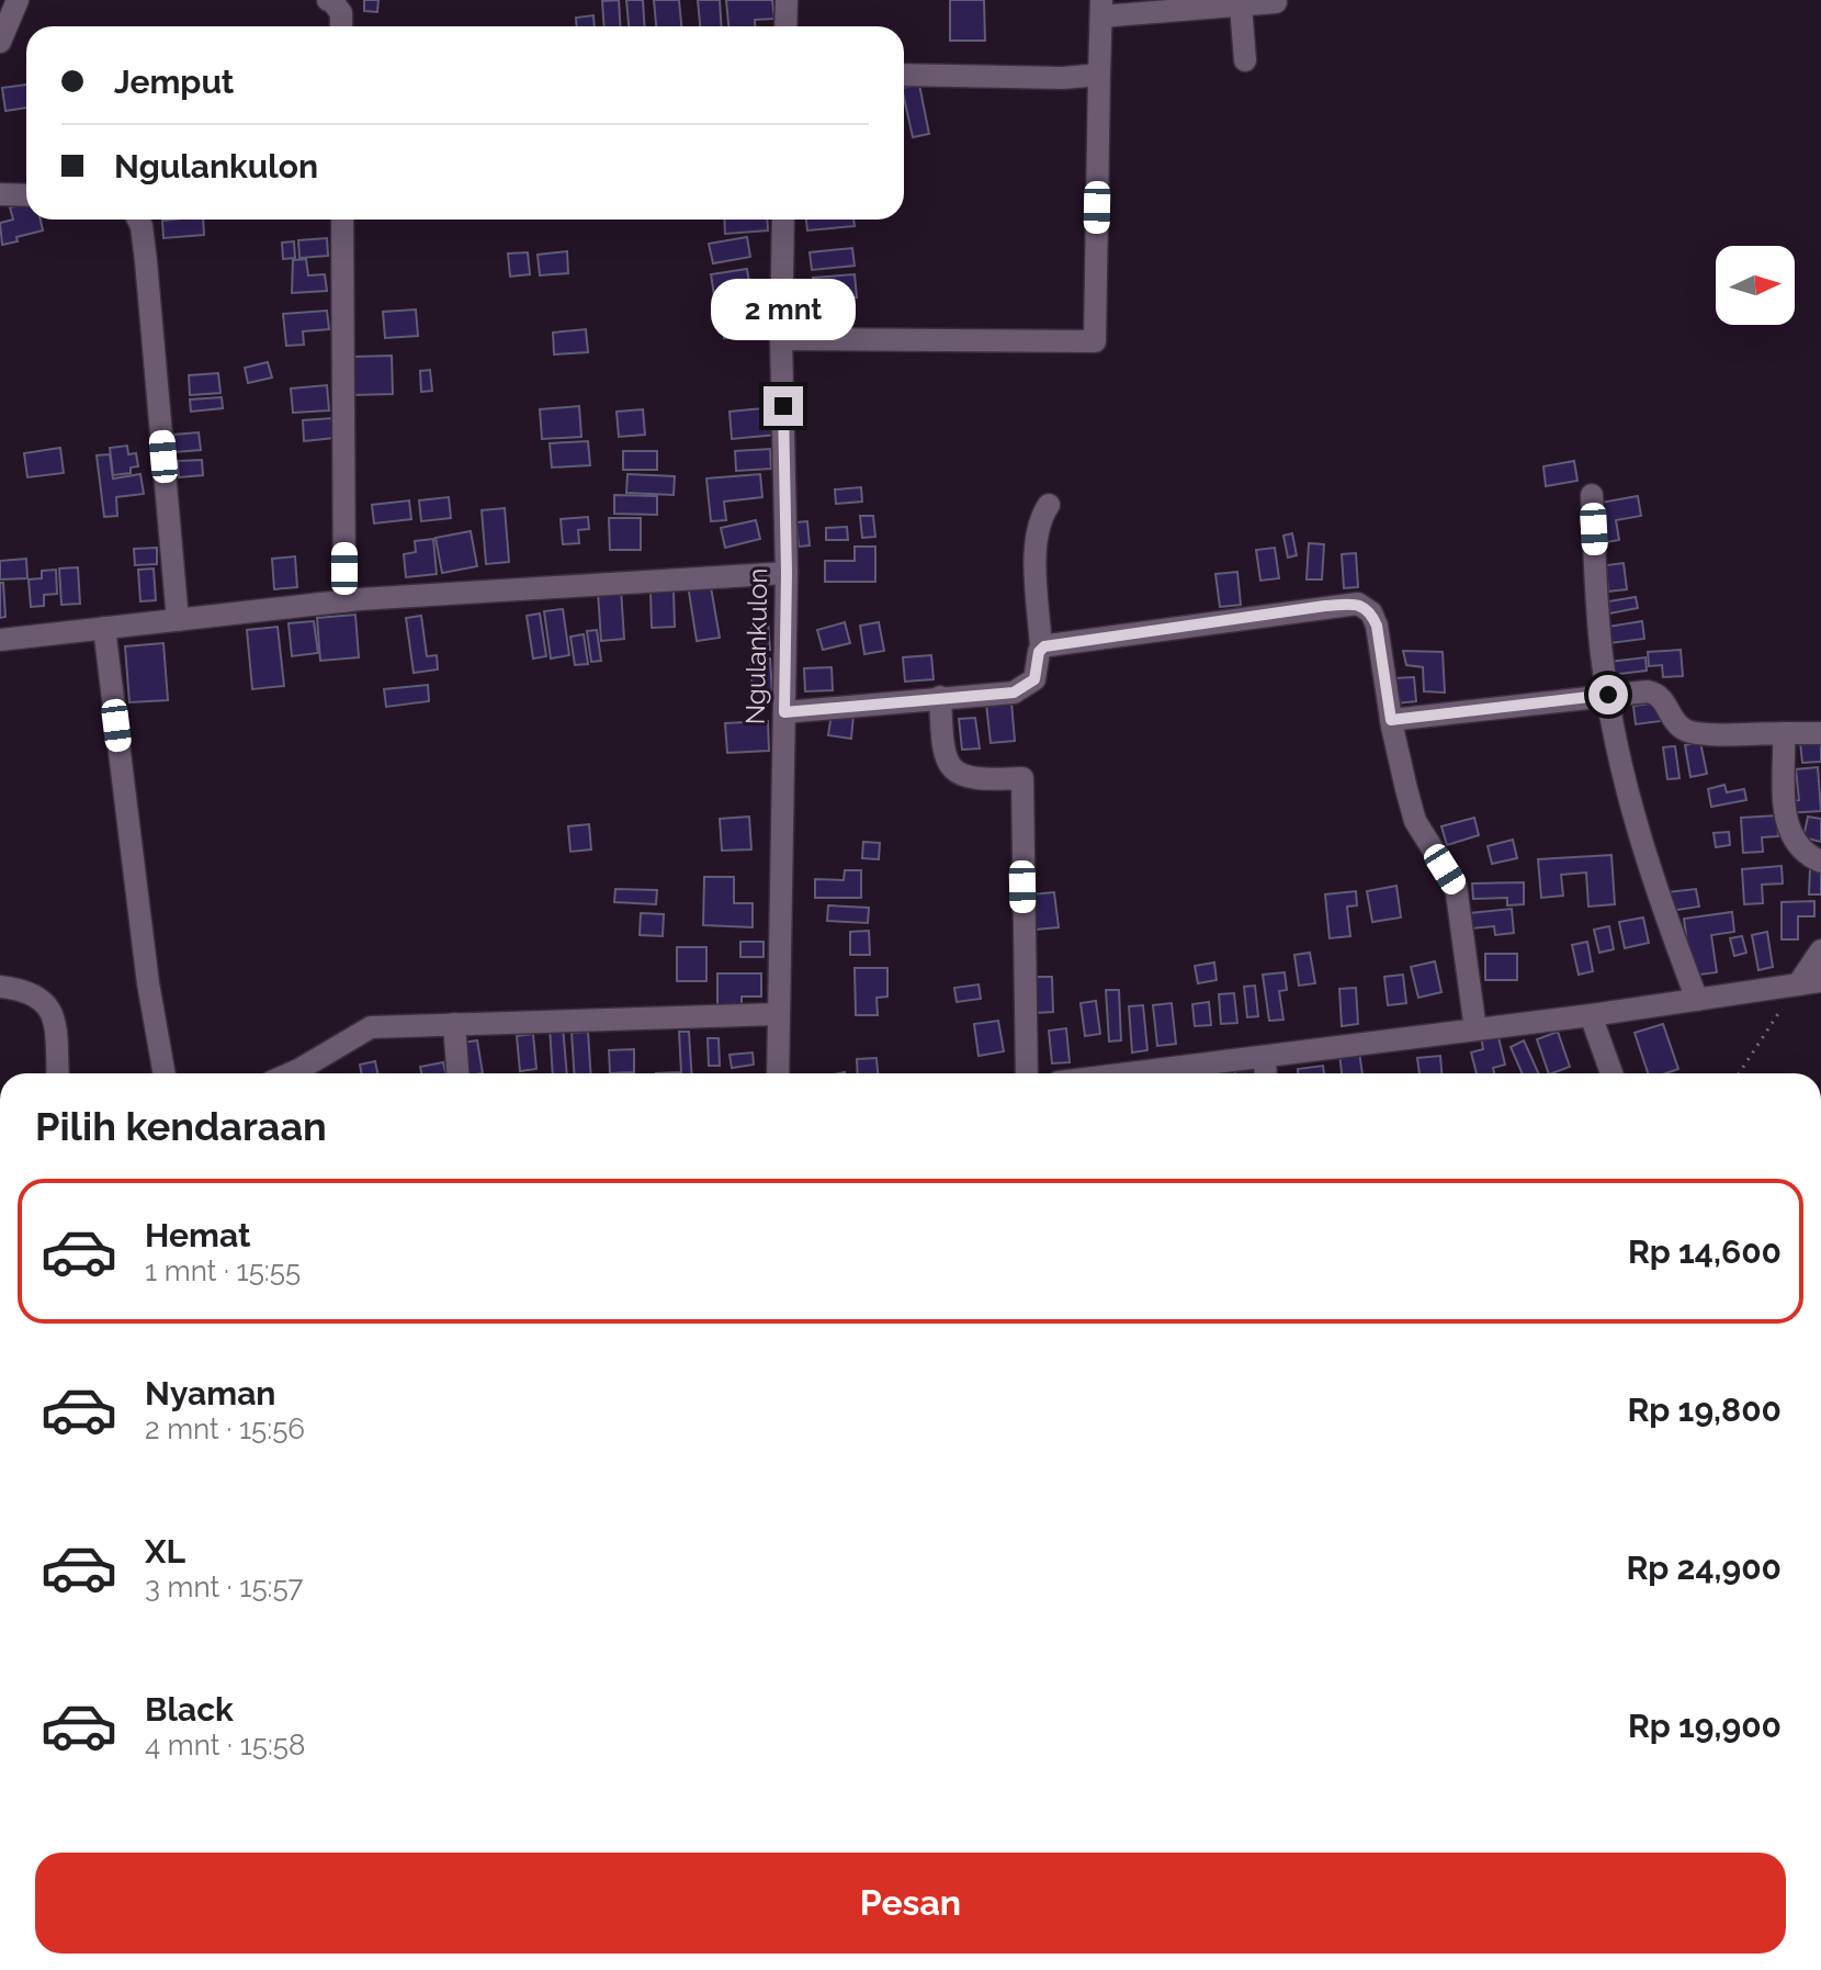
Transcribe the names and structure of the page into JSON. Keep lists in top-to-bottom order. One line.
{"streets":{"street":["Ngulankulon"]},"north":"right","page":{"banner":["Jemput","Ngulankulon"],"bubble":"2 mnt","heading":"Pilih kendaraan","list":[{"name":"Hemat","note":"1 mnt · 15:55","value":"Rp 14,600"},{"name":"Nyaman","note":"2 mnt · 15:56","value":"Rp 19,800"},{"name":"XL","note":"3 mnt · 15:57","value":"Rp 24,900"},{"name":"Black","note":"4 mnt · 15:58","value":"Rp 19,900"}],"buttons":"Pesan"}}
